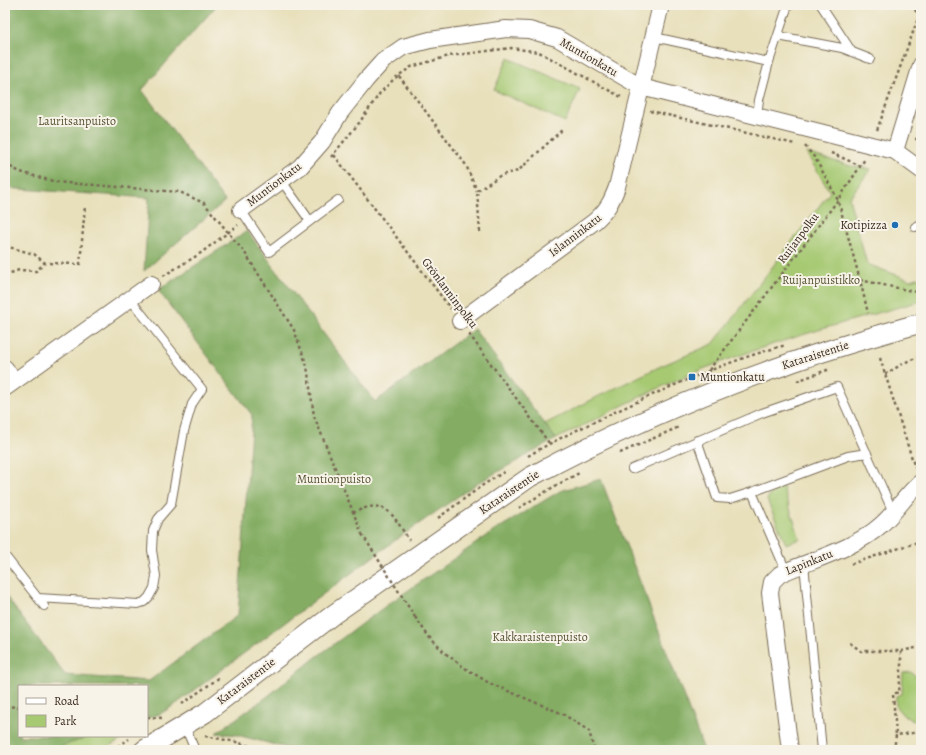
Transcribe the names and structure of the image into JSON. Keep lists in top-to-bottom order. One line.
{"streets":{"street":["Muntionkatu","Islanninkatu","Kataraistentie","Lapinkatu"],"path":["Ruijanpolku","Grönlanninpolku"]},"crossings":[["Muntionkatu","Islanninkatu"],["Islanninkatu","Grönlanninpolku"]],"parks":["Lauritsanpuisto","Ruijanpuistikko","Muntionpuisto","Kakkaraistenpuisto"],"places":{"other":["Kotipizza"],"transit":["Muntionkatu"]},"legend":["Road","Park"]}
